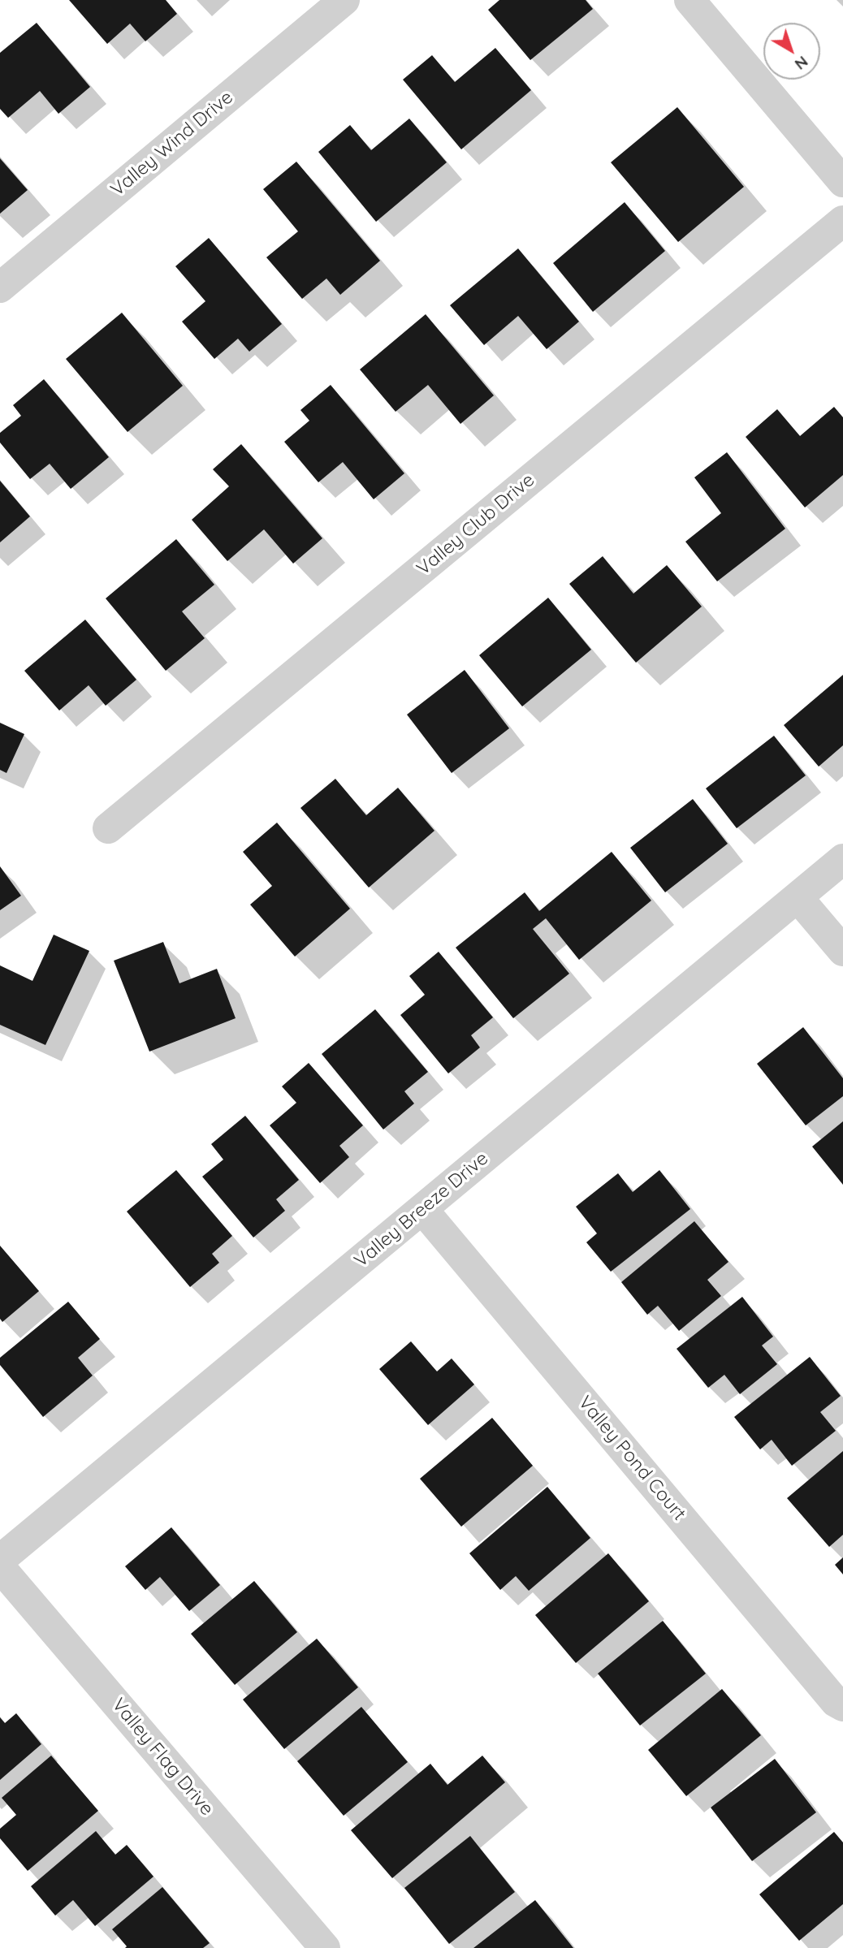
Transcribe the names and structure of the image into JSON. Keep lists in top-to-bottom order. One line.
{"streets":{"street":["Valley Wind Drive","Valley Club Drive","Valley Breeze Drive","Valley Pond Court","Valley Flag Drive"]},"crossings":[["Valley Breeze Drive","Valley Pond Court"]],"north":"bottom right"}
